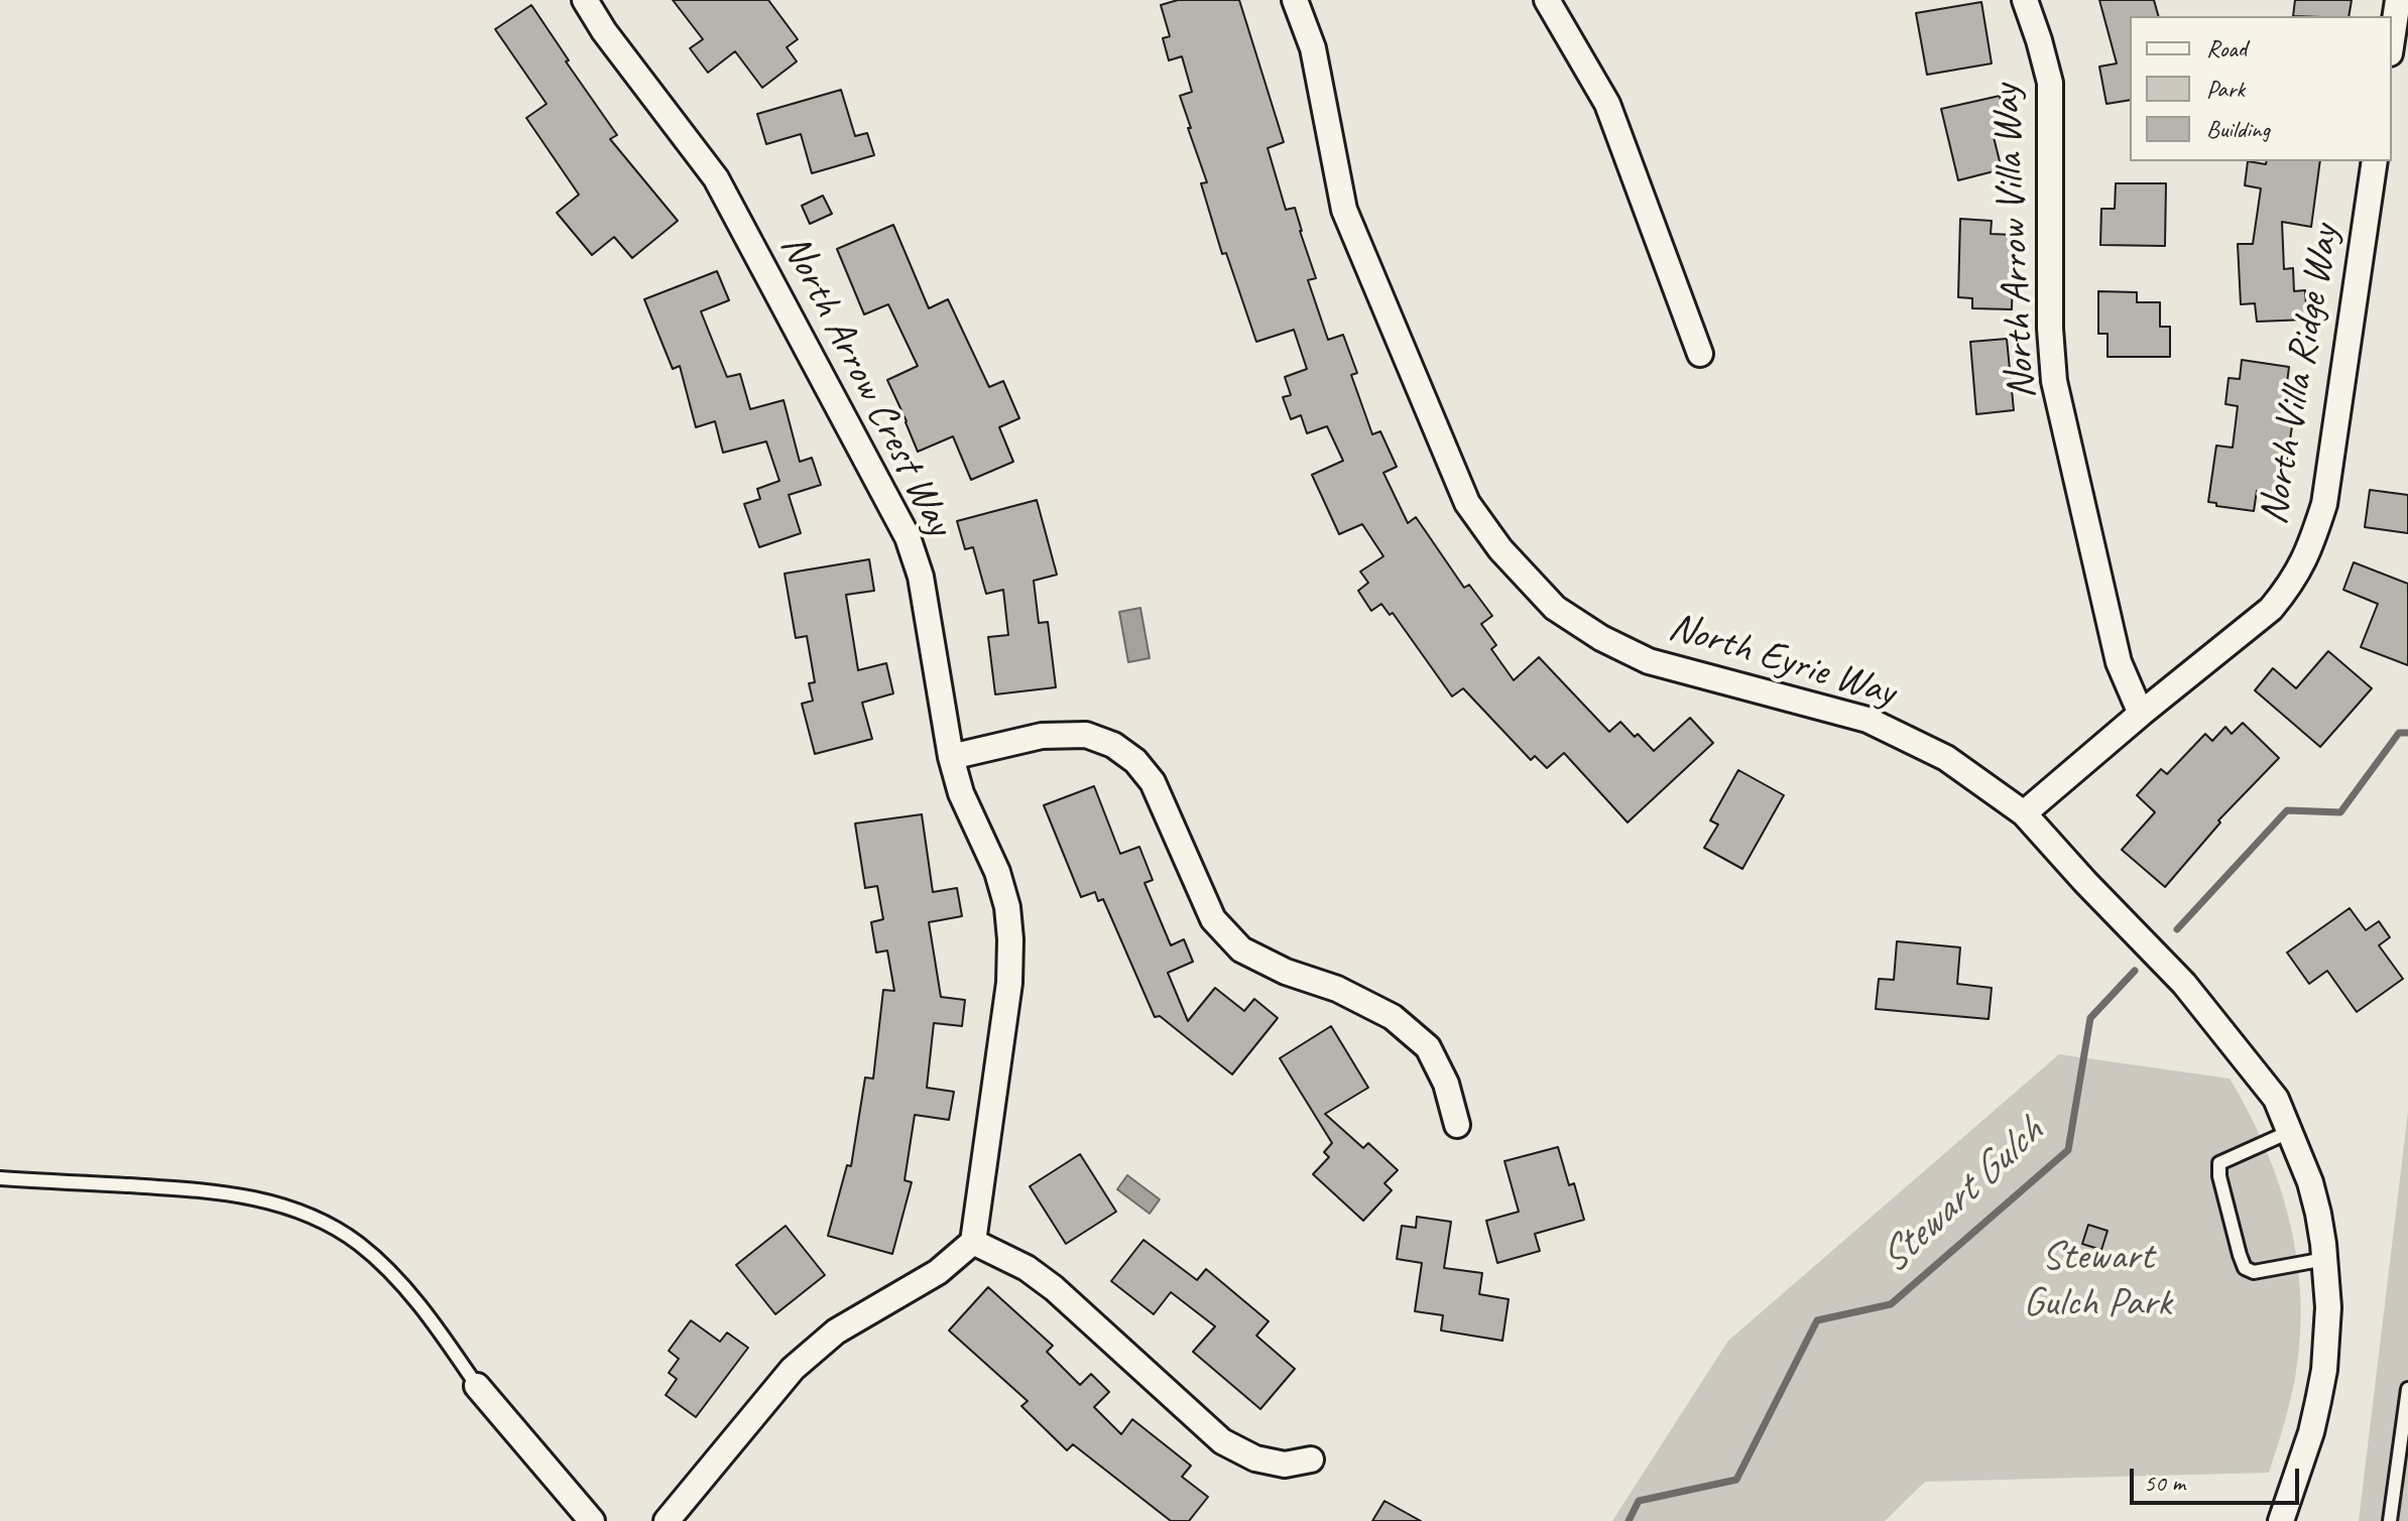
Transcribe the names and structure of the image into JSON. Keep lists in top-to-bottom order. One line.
{"streets":{"street":["North Arrow Villa Way","North Villa Ridge Way","North Arrow Crest Way","North Eyrie Way"]},"crossings":[["North Arrow Villa Way","North Villa Ridge Way"],["North Villa Ridge Way","North Eyrie Way"]],"water":["Stewart Gulch"],"parks":["Stewart Gulch Park"],"legend":["Road","Park","Building"],"scale_bar":"50 m"}
